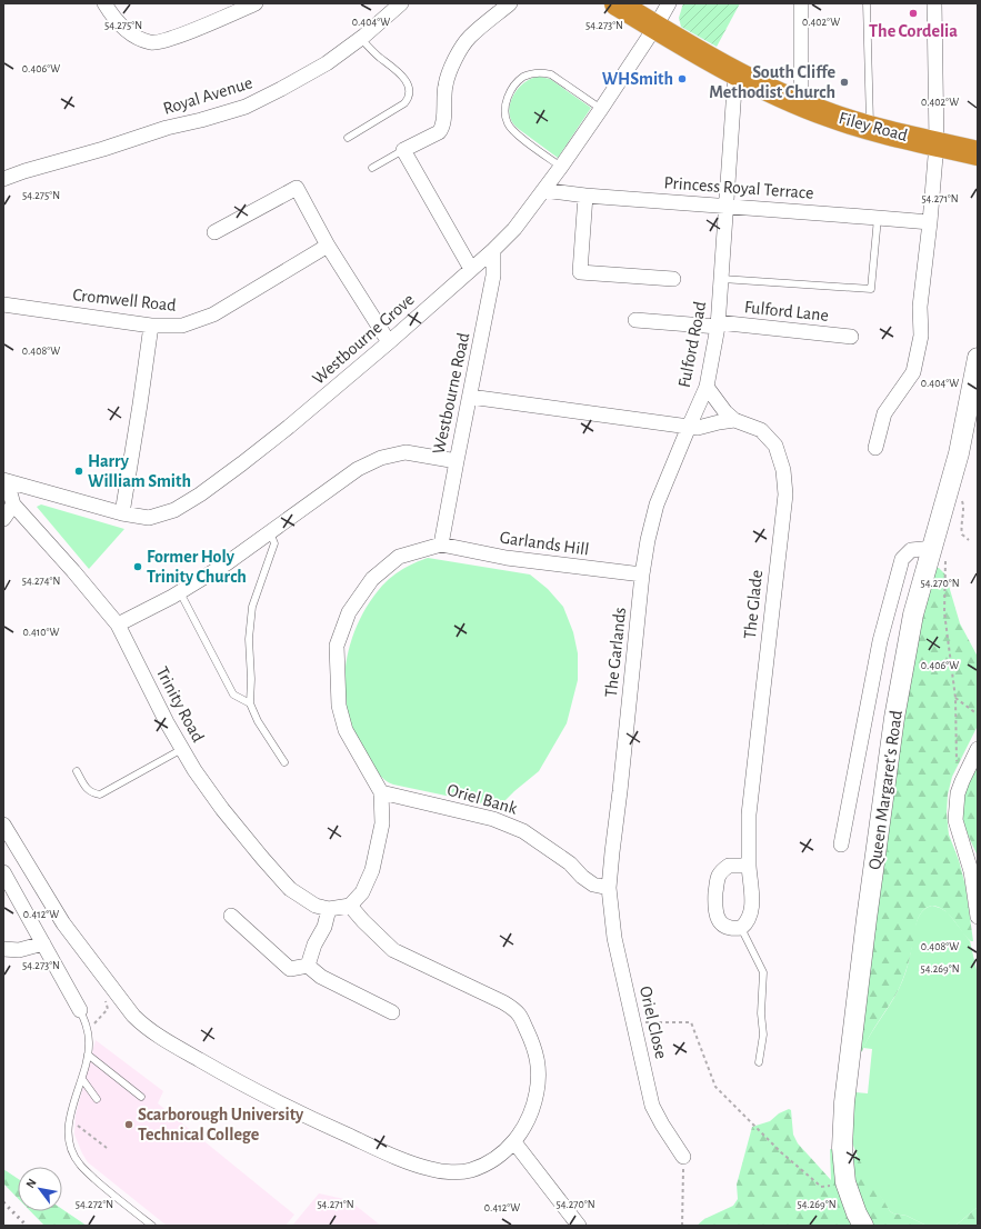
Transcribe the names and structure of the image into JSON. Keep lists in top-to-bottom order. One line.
{"streets":{"highway":["Filey Road"],"main road":["Queen Margaret's Road"],"street":["Royal Avenue","Princess Royal Terrace","Cromwell Road","Fulford Lane","Westbourne Grove","Fulford Road","Westbourne Road","Garlands Hill","The Glade","The Garlands","Trinity Road","Oriel Bank","Oriel Close"]},"crossings":[["Filey Road","Westbourne Grove"],["Filey Road","Fulford Road"],["Princess Royal Terrace","Westbourne Grove"],["Princess Royal Terrace","Fulford Road"],["Fulford Lane","Fulford Road"],["Westbourne Grove","Westbourne Road"],["Westbourne Grove","Trinity Road"],["Fulford Road","The Garlands"],["Westbourne Road","Garlands Hill"],["Garlands Hill","The Garlands"],["The Garlands","Oriel Bank"],["The Garlands","Oriel Close"],["Oriel Bank","Oriel Close"]],"places":["The Cordelia","WHSmith","South Cliffe Methodist Church","Harry William Smith","Former Holy Trinity Church","Scarborough University Technical College"],"north":"top left","coordinates":["0.404°W","0.402°W","54.275°N","54.273°N","0.406°W","54.271°N","0.408°W","54.274°N","54.270°N","0.410°W","0.412°W","54.269°N","54.272°N"]}
